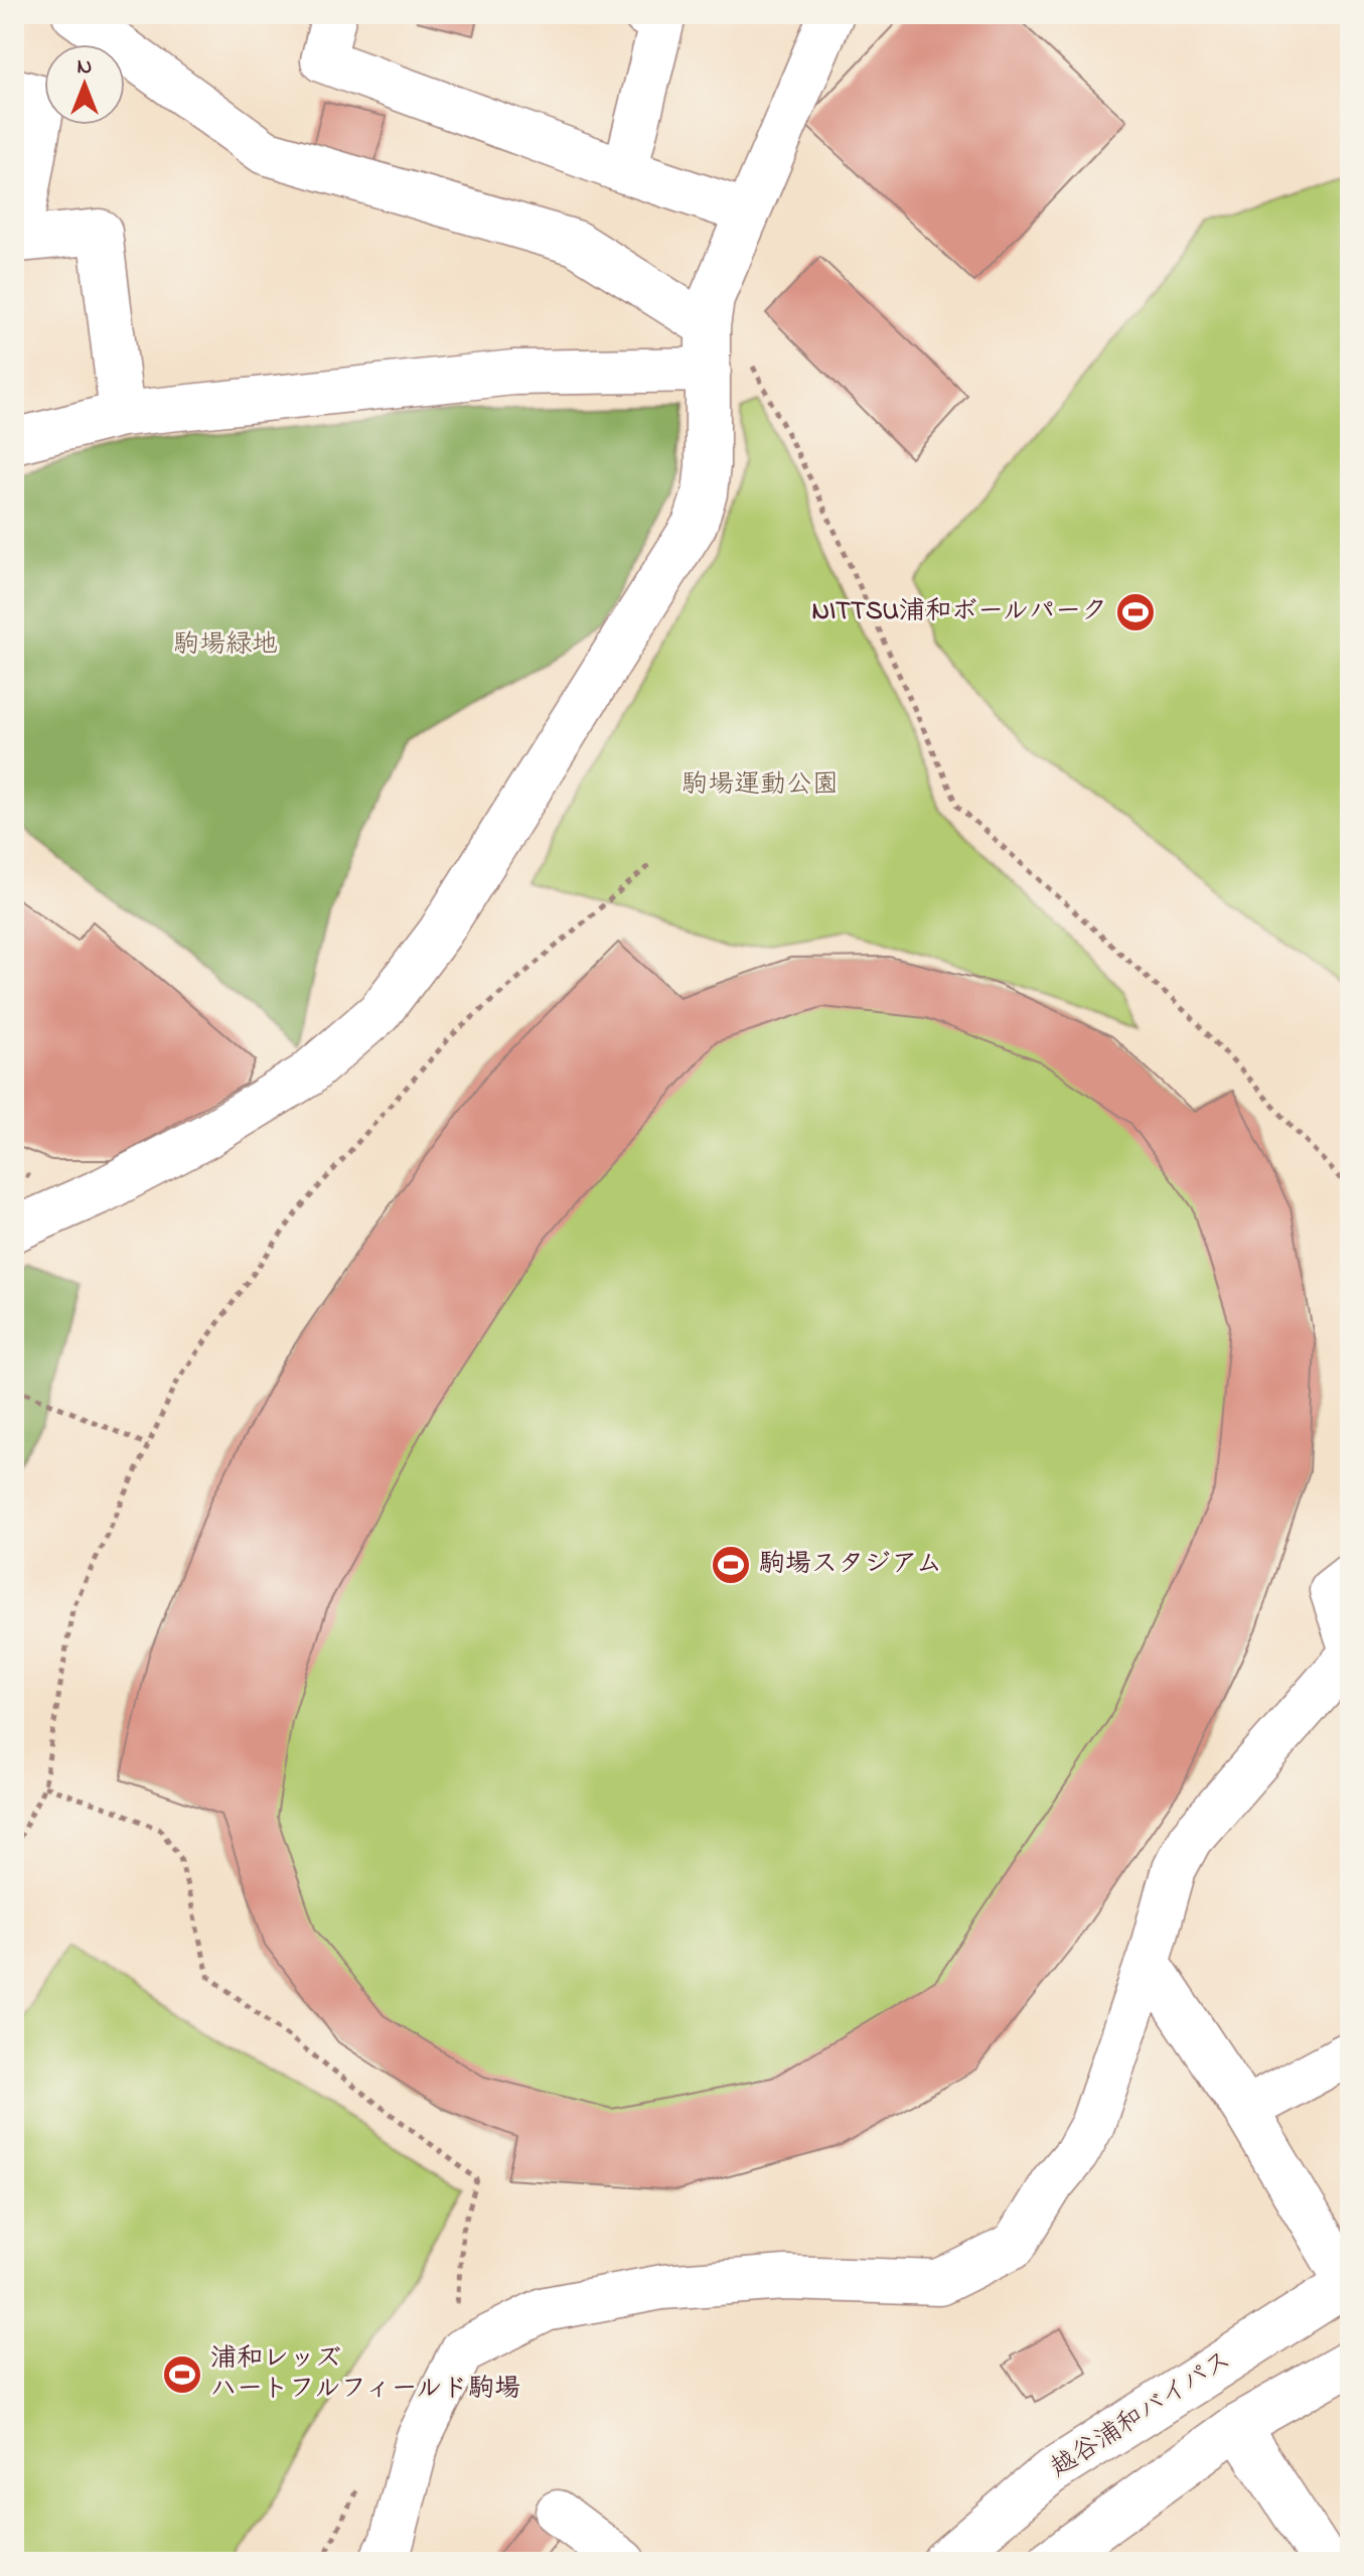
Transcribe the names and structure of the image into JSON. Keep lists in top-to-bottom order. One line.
{"streets":{"main road":["越谷浦和バイパス"]},"parks":["駒場緑地","駒場運動公園"],"places":{"sports":["NITTSU浦和ボールパーク","駒場スタジアム","浦和レッズ ハートフルフィールド駒場"]},"north":"top"}
